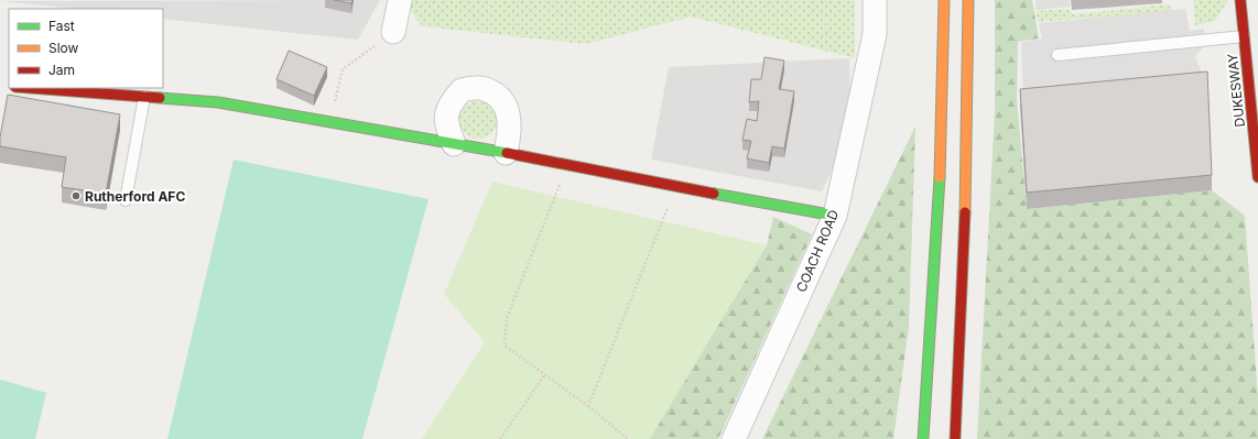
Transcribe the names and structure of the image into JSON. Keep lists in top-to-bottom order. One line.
{"streets":{"main road":["DUKESWAY"],"street":["COACH ROAD"]},"places":["Rutherford AFC"],"legend":["Fast","Slow","Jam"]}
